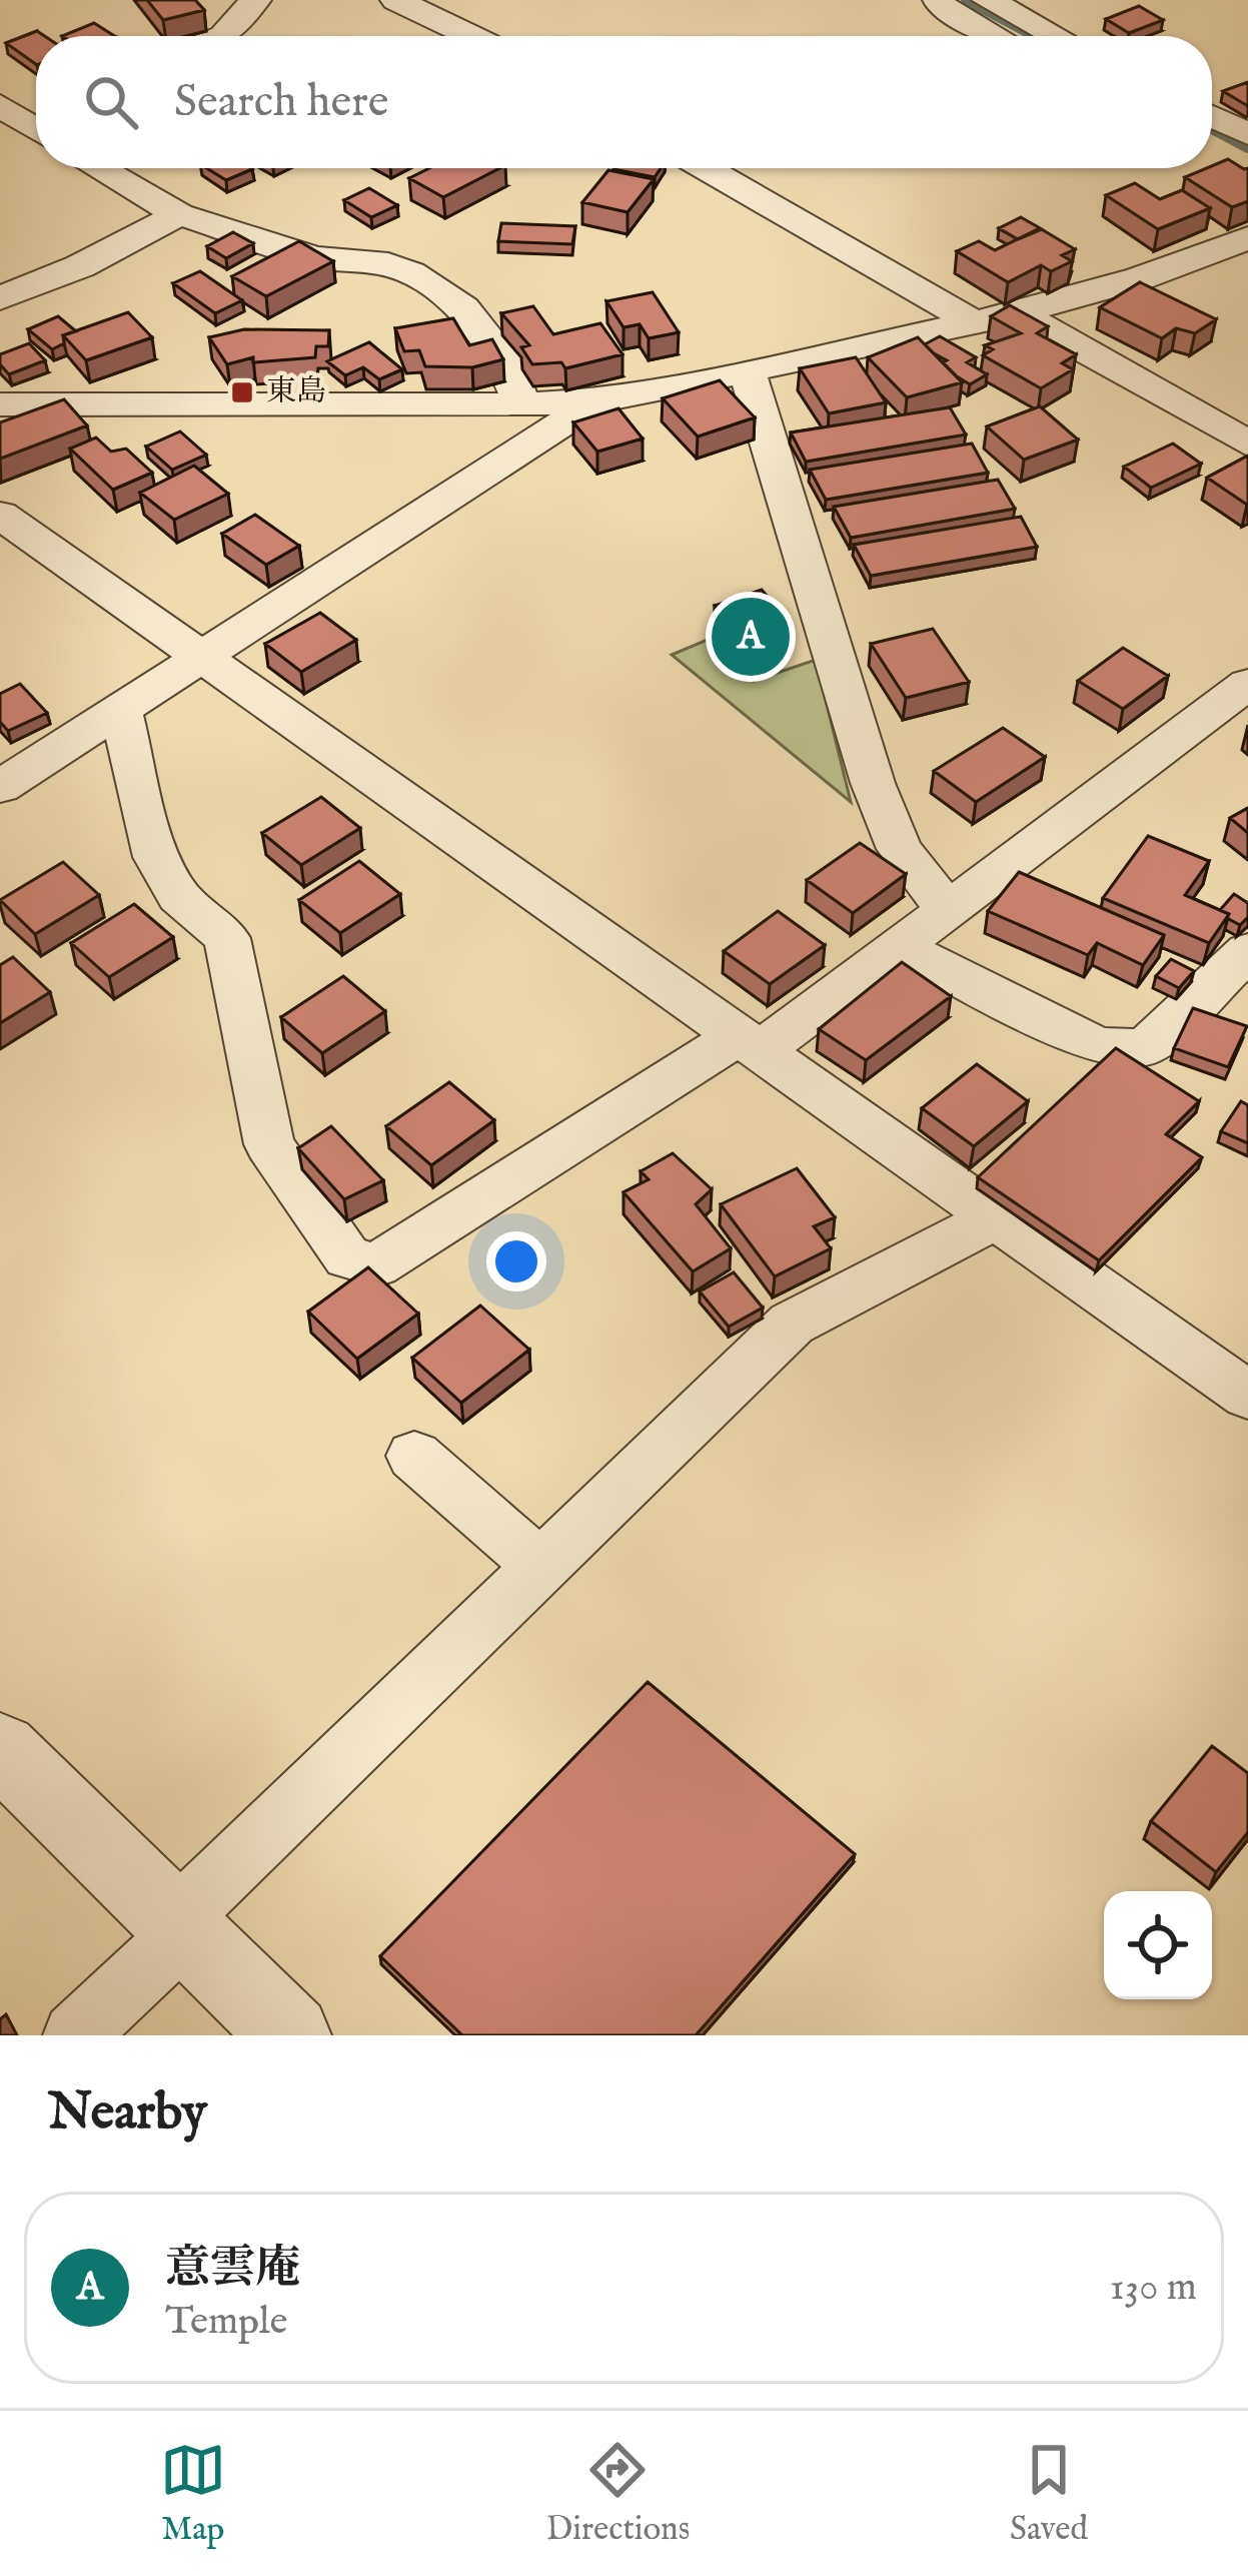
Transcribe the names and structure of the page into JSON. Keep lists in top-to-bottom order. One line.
{"places":{"transit":["東島"]},"page":{"search":"Search here","pins":"A","heading":"Nearby","list":[{"mark":"A","name":"意雲庵","note":"Temple","value":"130 m"}],"nav":["Map","Directions","Saved"]}}
